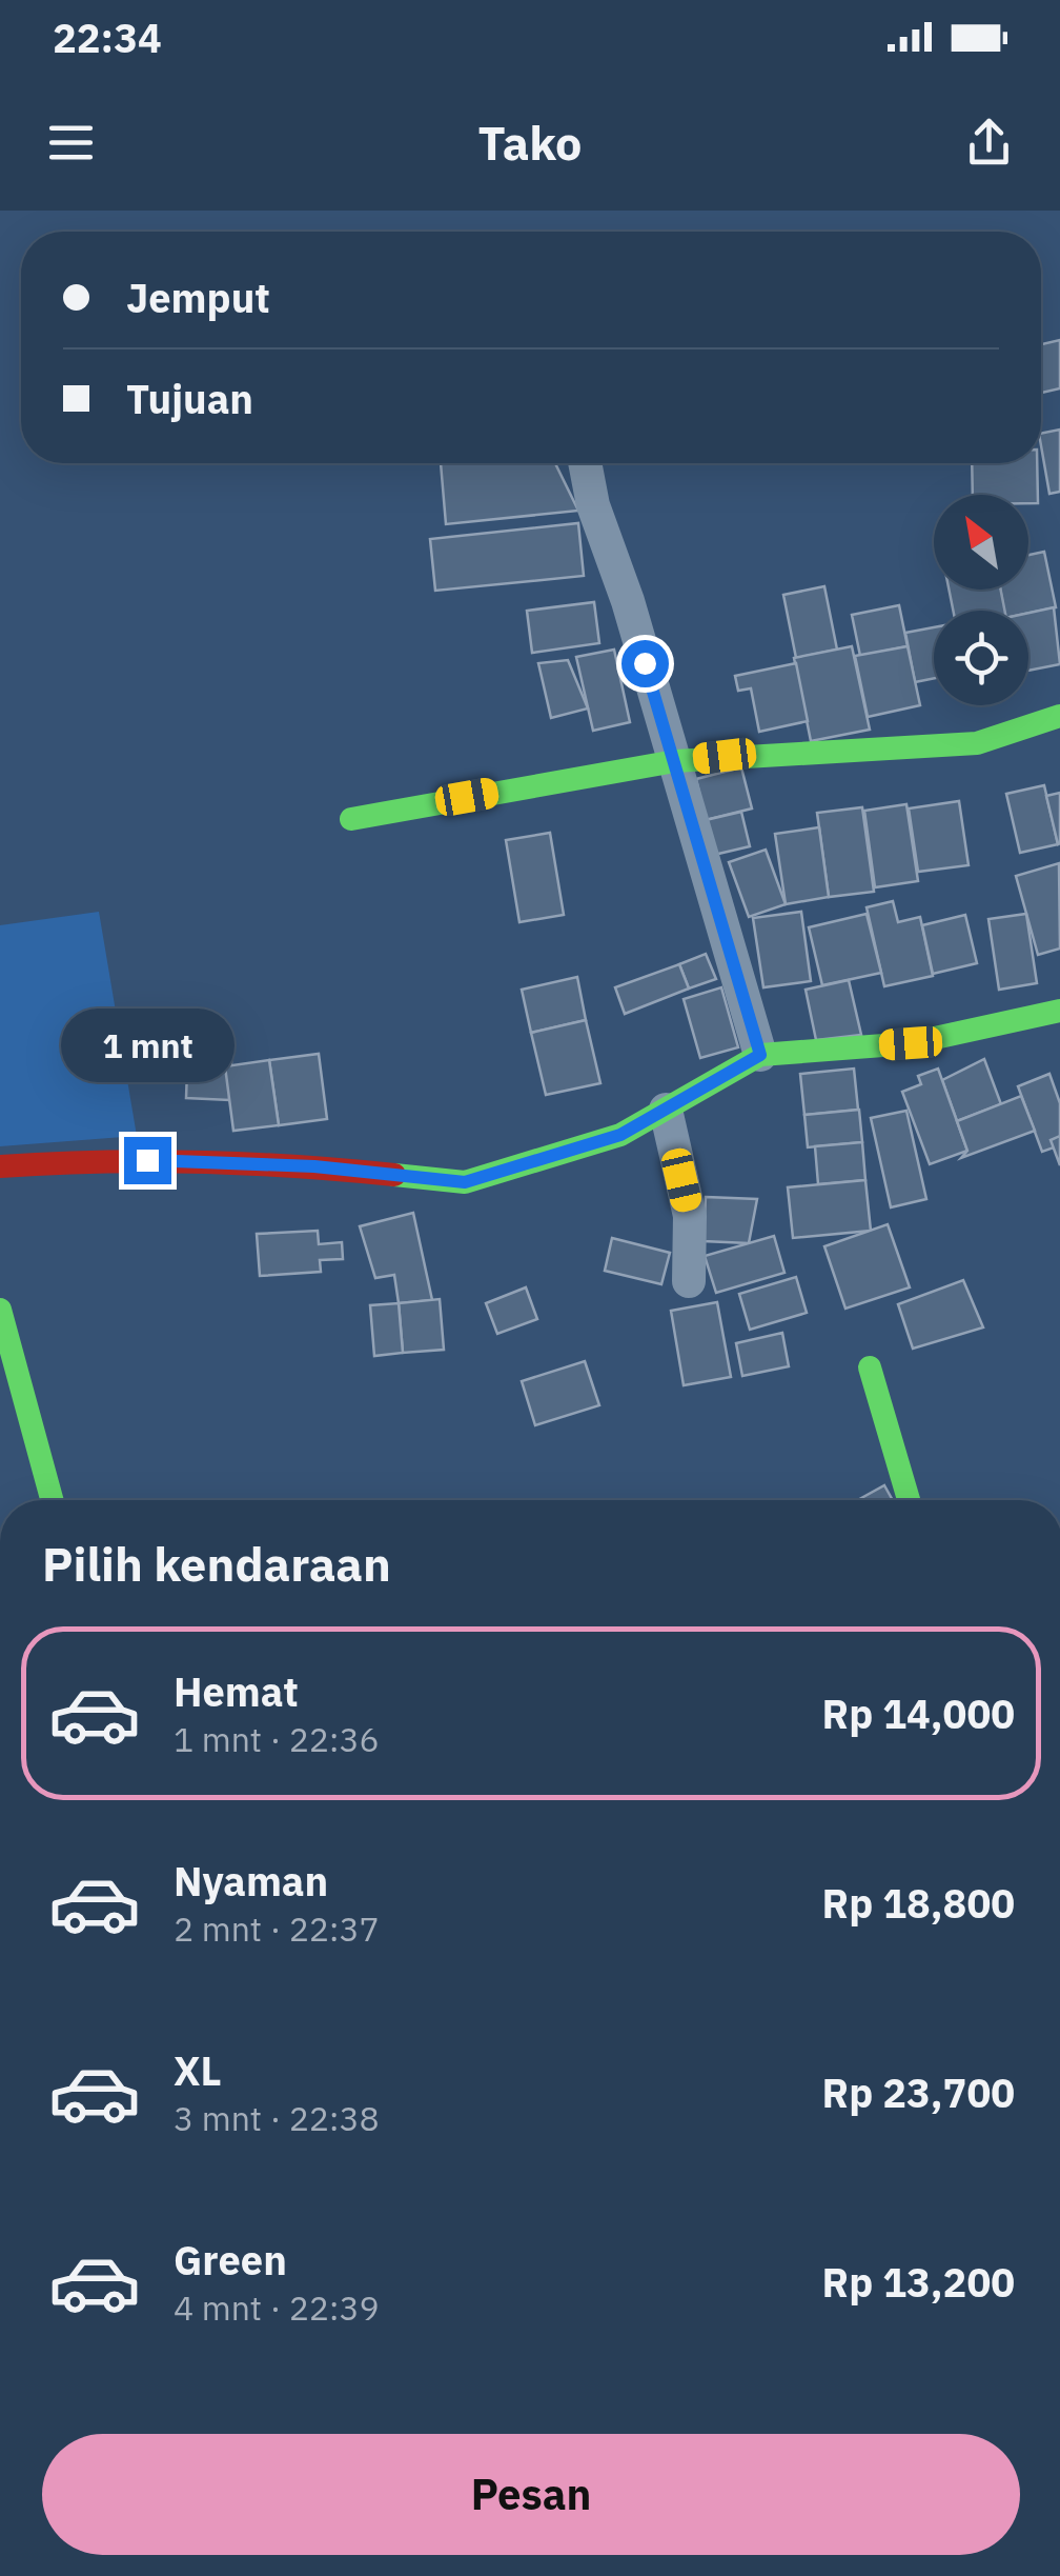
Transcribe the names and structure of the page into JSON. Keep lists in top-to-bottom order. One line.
{"north":"top left","page":{"status":"22:34","header":"Tako","banner":["Jemput","Tujuan"],"bubble":"1 mnt","heading":"Pilih kendaraan","list":[{"name":"Hemat","note":"1 mnt · 22:36","value":"Rp 14,000"},{"name":"Nyaman","note":"2 mnt · 22:37","value":"Rp 18,800"},{"name":"XL","note":"3 mnt · 22:38","value":"Rp 23,700"},{"name":"Green","note":"4 mnt · 22:39","value":"Rp 13,200"}],"buttons":"Pesan"}}
